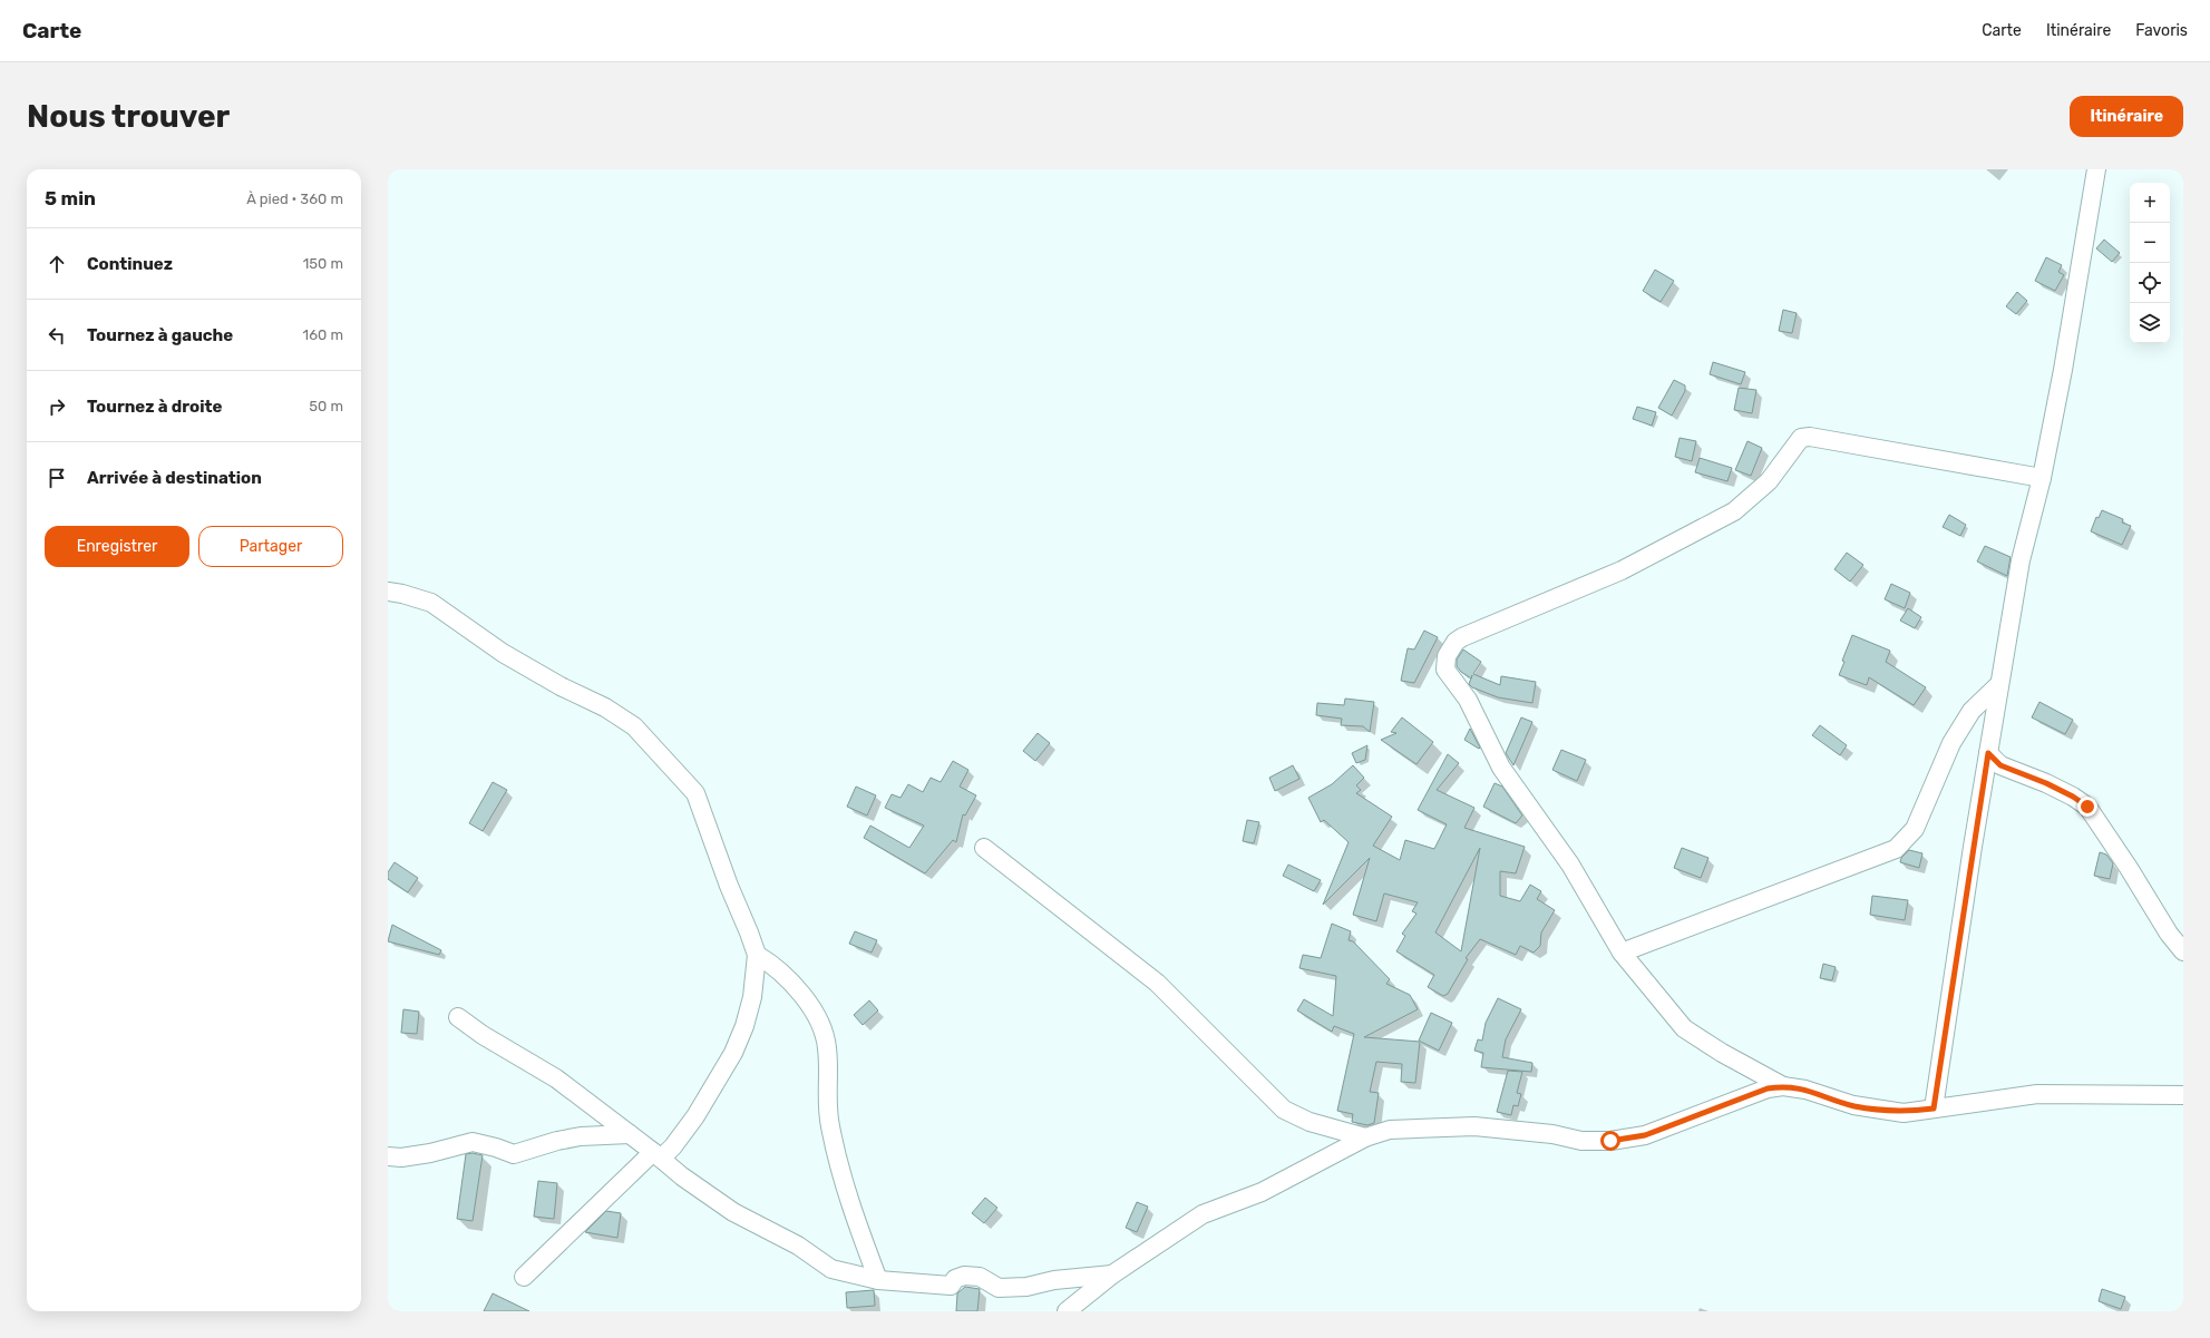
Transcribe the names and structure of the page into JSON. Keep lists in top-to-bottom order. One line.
{"page":{"header":"Carte","nav":["Carte","Itinéraire","Favoris"],"buttons":["Itinéraire",["Enregistrer","Partager"]],"title":"Nous trouver","heading":["5 min","À pied · 360 m"],"map_buttons":["+","−"],"list":[["Continuez","150 m"],["Tournez à gauche","160 m"],["Tournez à droite","50 m"],"Arrivée à destination"]}}
